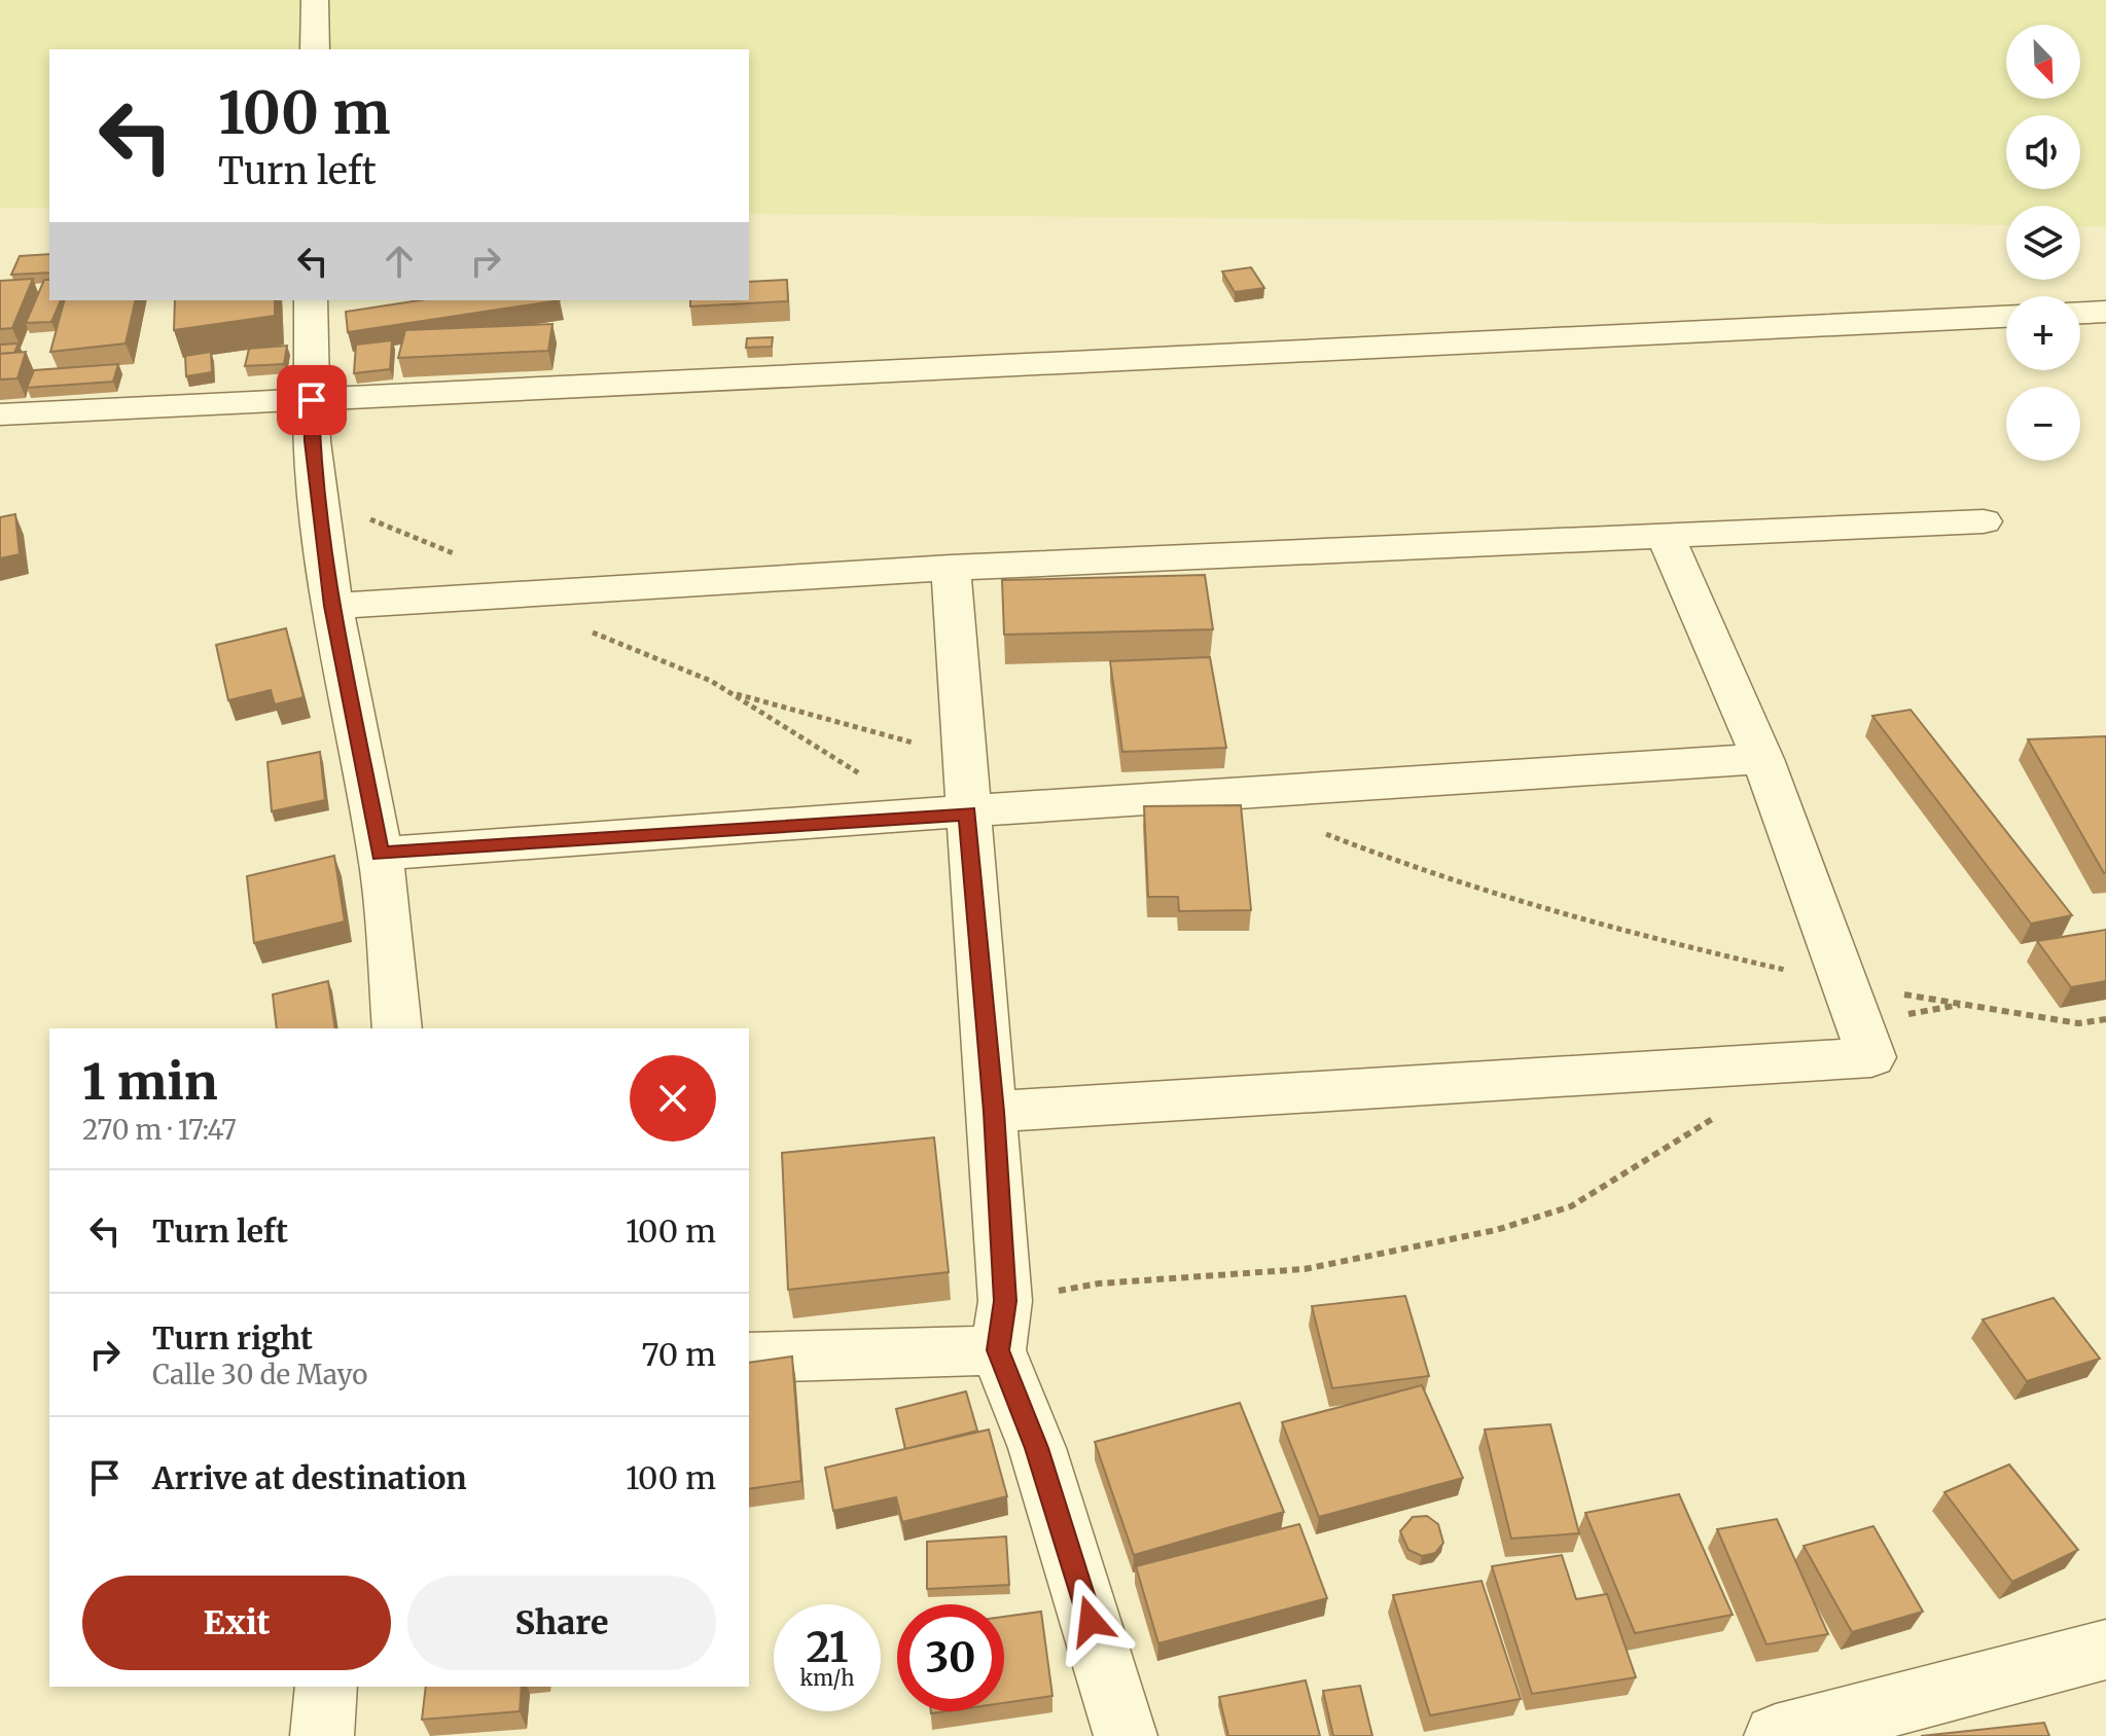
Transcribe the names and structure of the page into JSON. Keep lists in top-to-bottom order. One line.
{"north":"bottom right","page":{"map_buttons":["+","−"],"turn":["100 m","Turn left"],"heading":["1 min","270 m · 17:47"],"list":[{"name":"Turn left","value":"100 m"},{"name":"Turn right","note":"Calle 30 de Mayo","value":"70 m"},{"name":"Arrive at destination","value":"100 m"}],"buttons":["Exit","Share"],"speed":"21 km/h","limit":"30"}}
